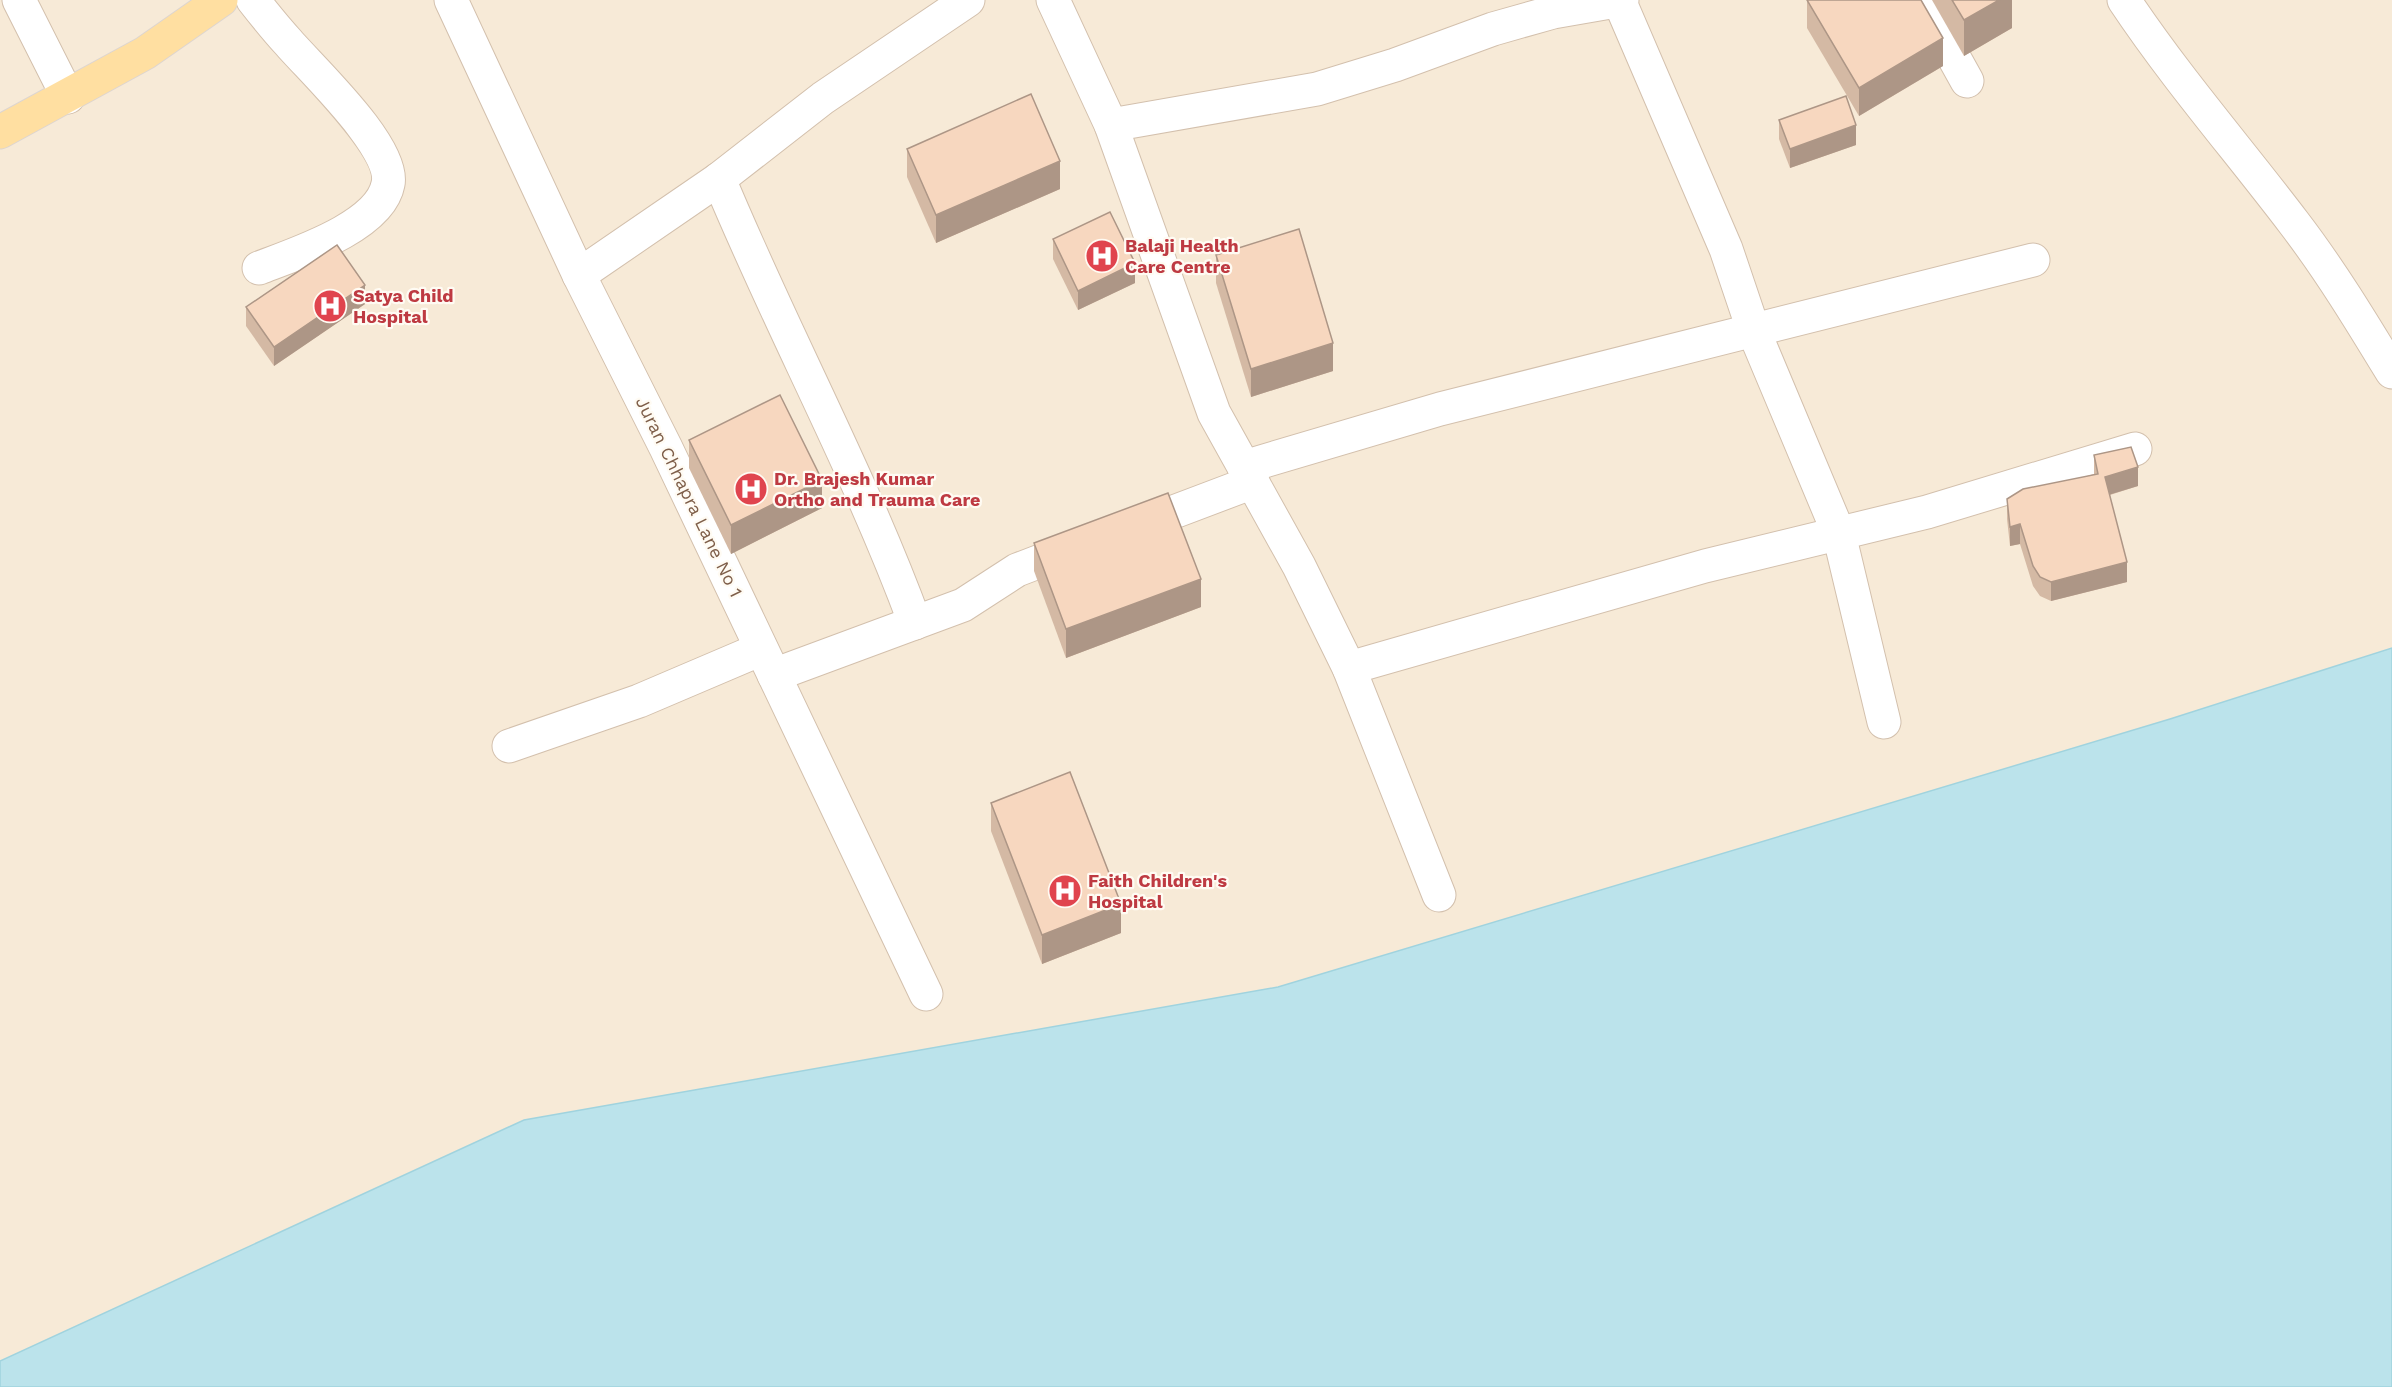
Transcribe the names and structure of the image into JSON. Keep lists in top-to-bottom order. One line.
{"streets":{"street":["Juran Chhapra Lane No 1"]},"places":{"hospital":["Balaji Health Care Centre","Satya Child Hospital","Dr. Brajesh Kumar Ortho and Trauma Care","Faith Children's Hospital"]}}
